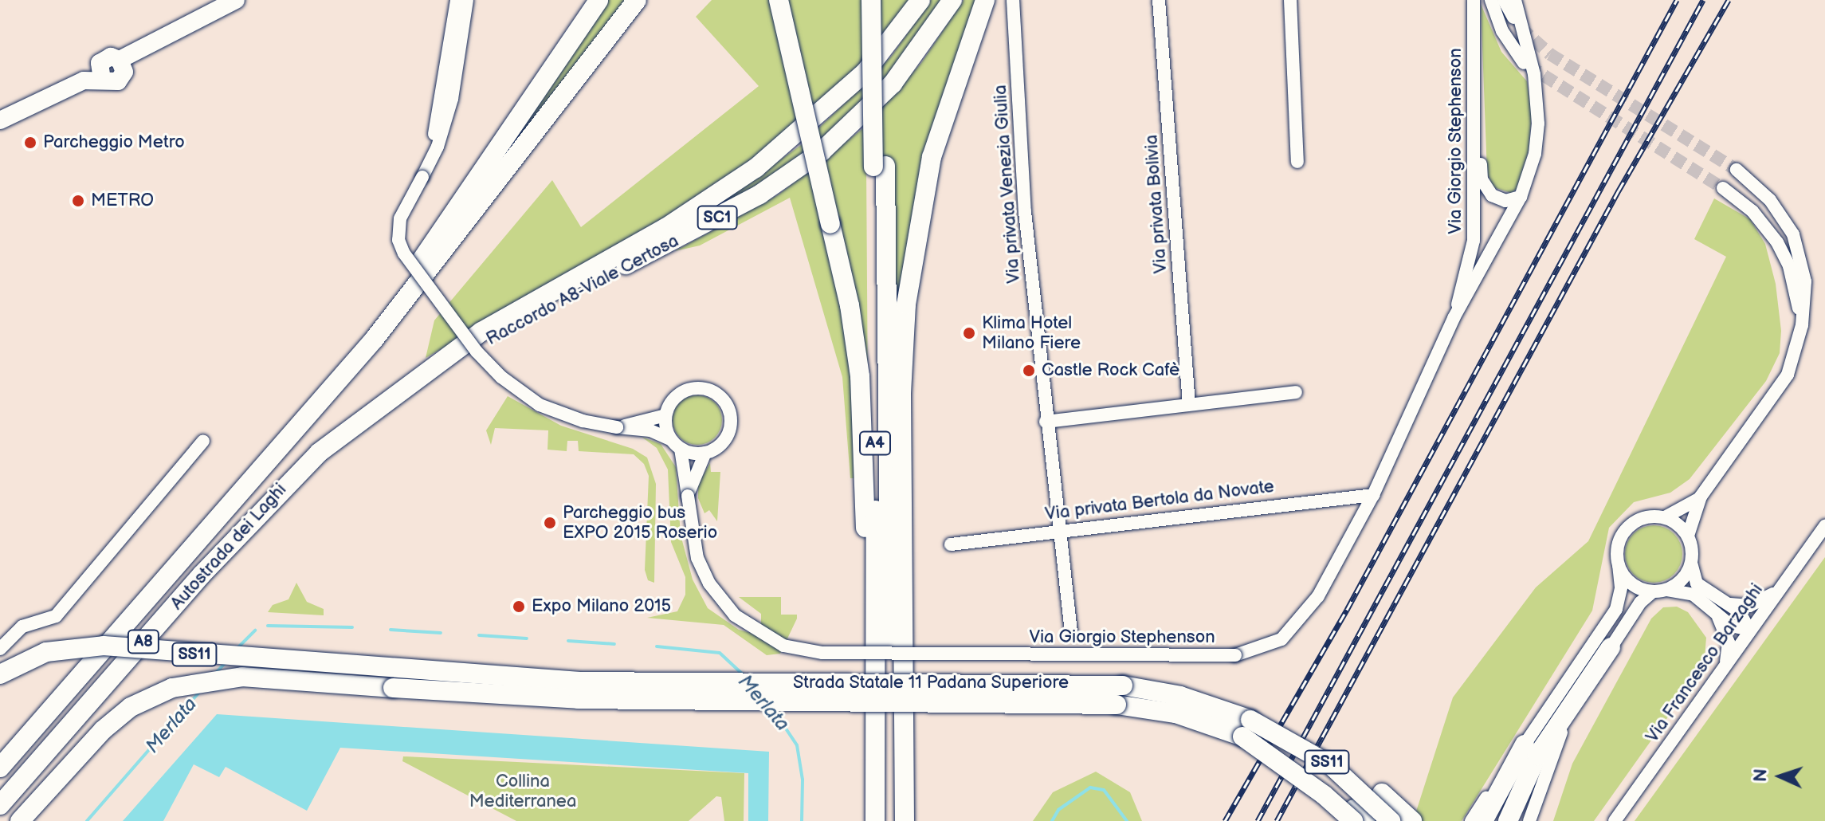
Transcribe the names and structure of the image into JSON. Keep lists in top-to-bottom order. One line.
{"streets":{"highway":["SC1","Raccordo A8-Viale Certosa","A4","Autostrada dei Laghi","A8","SS11","Strada Statale 11 Padana Superiore"],"street":["Via Giorgio Stephenson","Via privata Venezia Giulia","Via privata Bolivia","Via privata Bertola da Novate","Via Francesco Barzaghi"]},"crossings":[["Via Giorgio Stephenson","Via privata Bertola da Novate"],["Via privata Venezia Giulia","Via privata Bertola da Novate"],["Raccordo A8-Viale Certosa","Autostrada dei Laghi"],["SS11","Strada Statale 11 Padana Superiore"]],"water":["Merlata"],"parks":["Collina Mediterranea"],"places":["Parcheggio Metro","METRO","Klima Hotel Milano Fiere","Castle Rock Cafè","Parcheggio bus EXPO 2015 Roserio","Expo Milano 2015"],"north":"left"}
